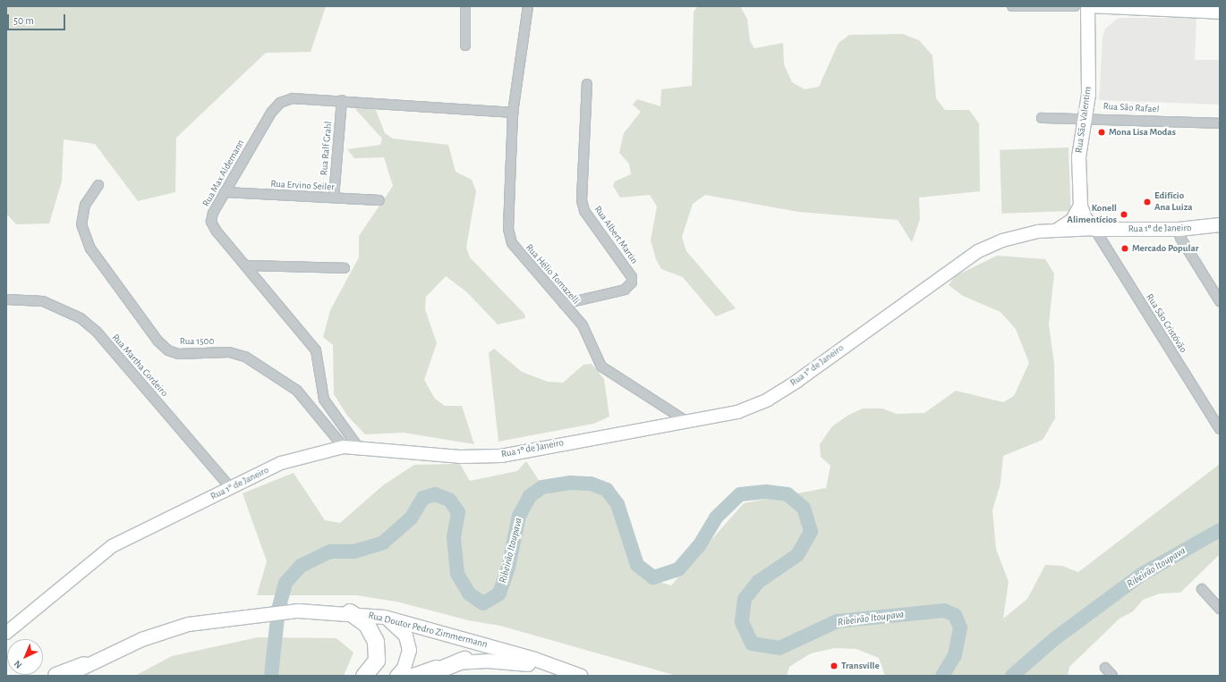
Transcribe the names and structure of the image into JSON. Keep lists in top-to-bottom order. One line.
{"streets":{"main road":["Rua São Valentim","Rua 1º de Janeiro","Rua Doutor Pedro Zimmermann"],"street":["Rua São Rafael","Rua Ralf Grahl","Rua Max Aldemann","Rua Ervino Seiler","Rua Albert Martin","Rua Hélio Tomazelli","Rua São Cristóvão","Rua 1500","Rua Martha Cordeiro"]},"crossings":[["Rua São Rafael","Rua São Valentim"],["Rua São Valentim","Rua 1º de Janeiro"],["Rua São Valentim","Rua São Cristóvão"],["Rua Ralf Grahl","Rua Max Aldemann"],["Rua Ralf Grahl","Rua Ervino Seiler"],["Rua Max Aldemann","Rua Ervino Seiler"],["Rua Max Aldemann","Rua 1º de Janeiro"],["Rua Max Aldemann","Rua Hélio Tomazelli"],["Rua 1º de Janeiro","Rua Hélio Tomazelli"],["Rua 1º de Janeiro","Rua São Cristóvão"],["Rua 1º de Janeiro","Rua 1500"],["Rua 1º de Janeiro","Rua Martha Cordeiro"],["Rua Albert Martin","Rua Hélio Tomazelli"]],"water":["Ribeirão Itoupava"],"places":["Mona Lisa Modas","Edifício Ana Luiza","Konell Alimentícios","Mercado Popular","Transville"],"scale_bar":"50 m","north":"bottom left"}
